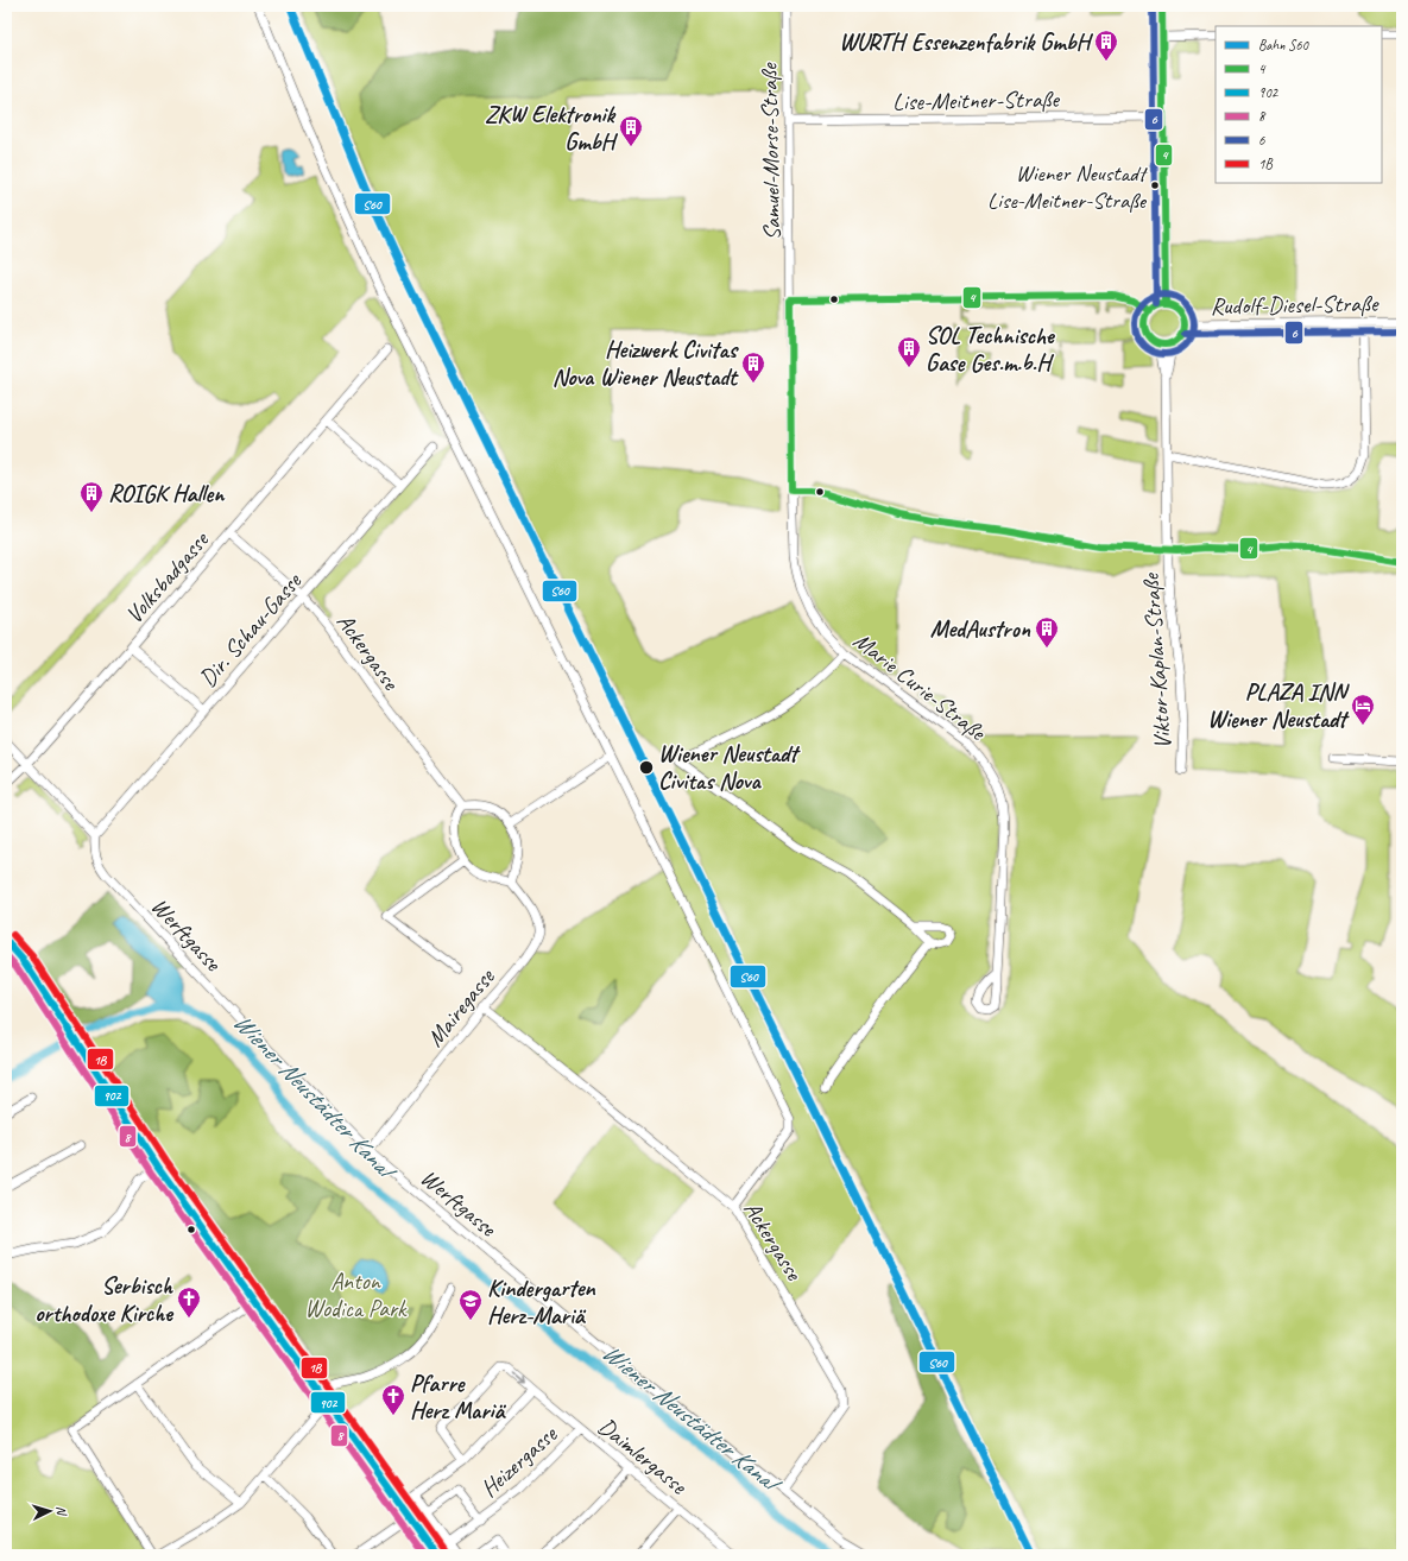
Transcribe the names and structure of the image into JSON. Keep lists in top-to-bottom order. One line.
{"streets":{"street":["Lise-Meitner-Straße","Samuel-Morse-Straße","Rudolf-Diesel-Straße","Volksbadgasse","Dir. Schau-Gasse","Ackergasse","Viktor-Kaplan-Straße","Marie Curie-Straße","Werftgasse","Mairegasse","Daimlergasse","Heizergasse"]},"crossings":[["Lise-Meitner-Straße","Samuel-Morse-Straße"],["Samuel-Morse-Straße","Marie Curie-Straße"],["Rudolf-Diesel-Straße","Viktor-Kaplan-Straße"],["Volksbadgasse","Ackergasse"],["Dir. Schau-Gasse","Ackergasse"],["Dir. Schau-Gasse","Werftgasse"],["Ackergasse","Werftgasse"],["Ackergasse","Mairegasse"],["Werftgasse","Mairegasse"],["Daimlergasse","Heizergasse"]],"water":["Wiener Neustädter Kanal"],"parks":["Anton Wodica Park"],"places":{"building":["WURTH Essenzenfabrik GmbH","ZKW Elektronik GmbH","SOL Technische Gase Ges.m.b.H","Heizwerk Civitas Nova Wiener Neustadt","ROIGK Hallen","MedAustron"],"other":["Wiener Neustadt Lise-Meitner-Straße","Wiener Neustadt Civitas Nova"],"hotel":["PLAZA INN Wiener Neustadt"],"church":["Serbisch orthodoxe Kirche","Pfarre Herz Mariä"],"school or university":["Kindergarten Herz-Mariä"]},"lines":["rail line S60","transit line 4","transit line 6","transit line 1B","transit line 902","transit line 8"],"legend":["Bahn S60","4","902","8","6","1B"],"north":"right"}
